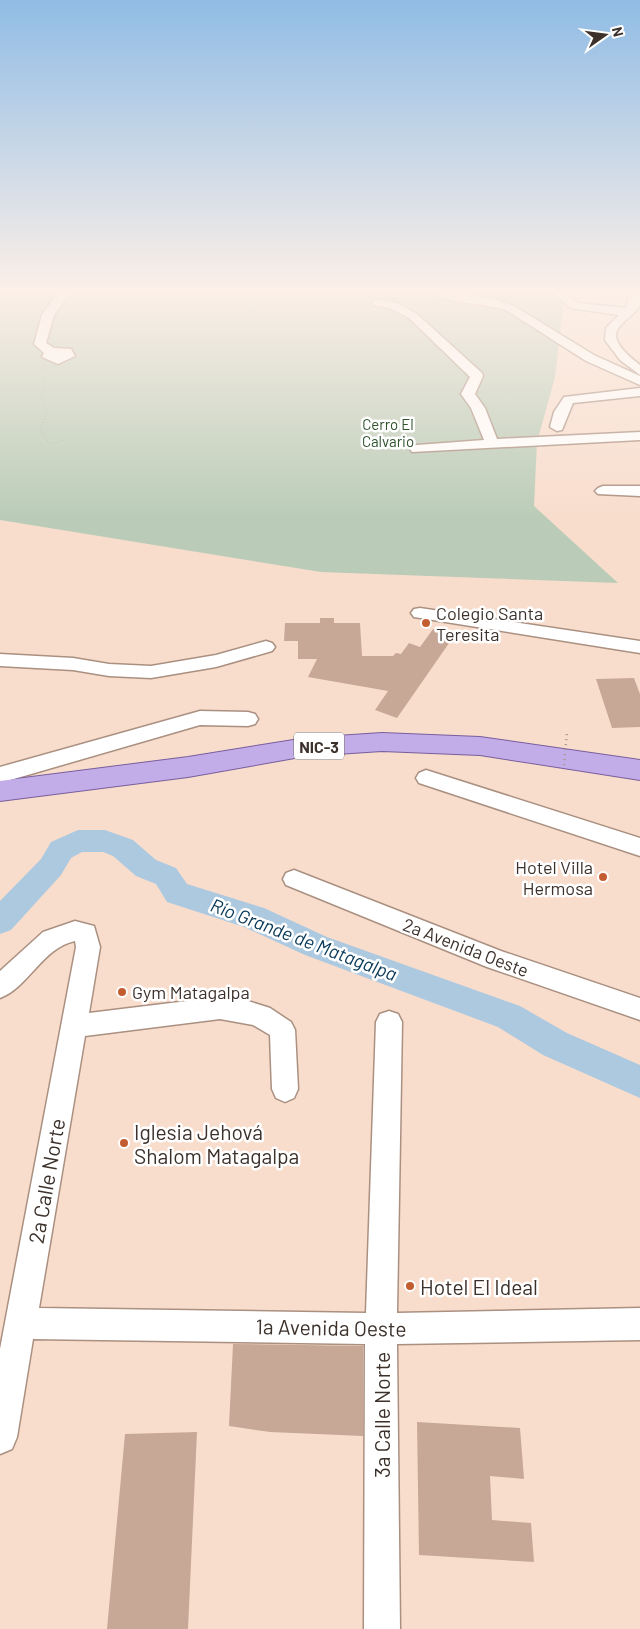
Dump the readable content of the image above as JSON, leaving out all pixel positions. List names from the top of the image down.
{
  "streets": {
    "main road": ["NIC-3"],
    "street": [
      "2a Avenida Oeste",
      "2a Calle Norte",
      "1a Avenida Oeste",
      "3a Calle Norte"
    ]
  },
  "crossings": [
    ["2a Calle Norte", "1a Avenida Oeste"],
    ["1a Avenida Oeste", "3a Calle Norte"]
  ],
  "water": ["Río Grande de Matagalpa"],
  "parks": ["Cerro El Calvario"],
  "places": [
    "Colegio Santa Teresita",
    "Hotel Villa Hermosa",
    "Gym Matagalpa",
    "Iglesia Jehová Shalom Matagalpa",
    "Hotel El Ideal"
  ],
  "north": "right"
}
